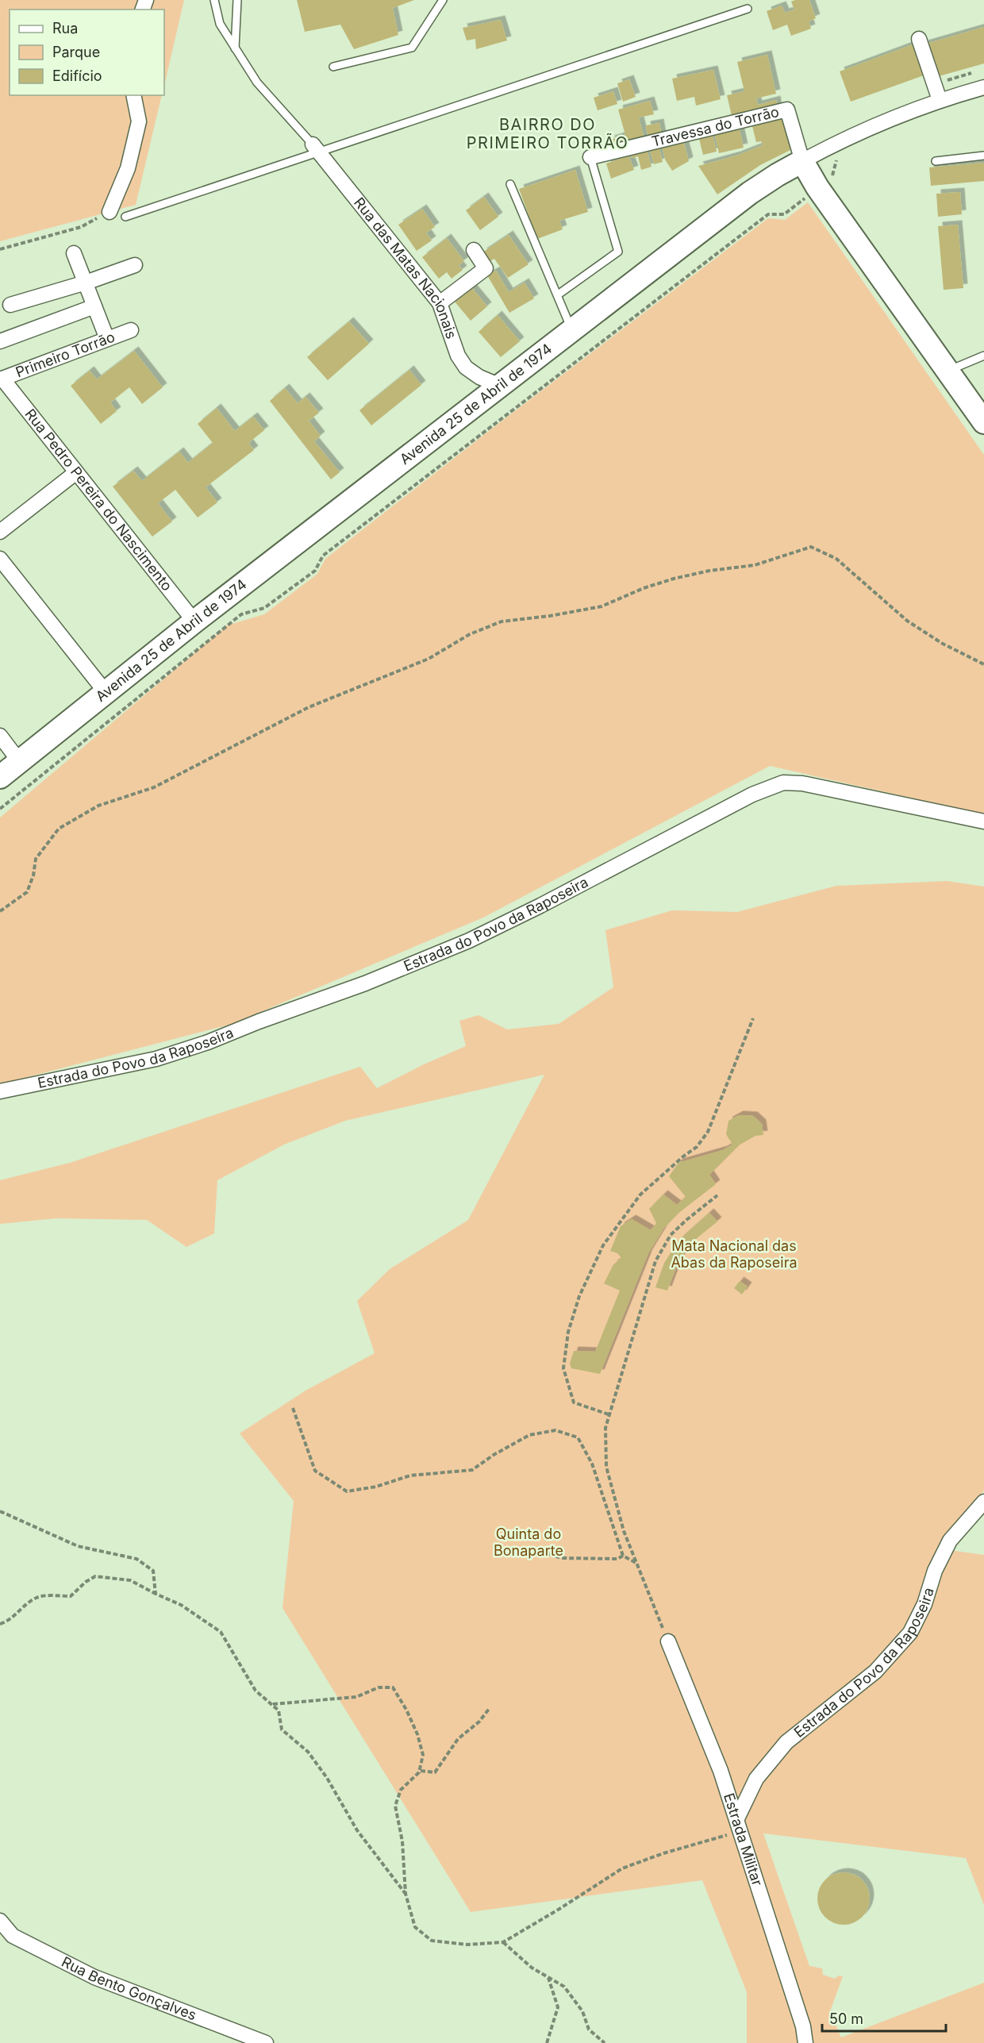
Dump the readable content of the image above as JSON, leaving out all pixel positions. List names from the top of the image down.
{
  "streets": {
    "main road": ["Avenida 25 de Abril de 1974"],
    "street": [
      "Travessa do Torrão",
      "Rua das Matas Nacionais",
      "Primeiro Torrão",
      "Rua Pedro Pereira do Nascimento",
      "Estrada do Povo da Raposeira",
      "Estrada Militar",
      "Rua Bento Gonçalves"
    ]
  },
  "crossings": [
    ["Travessa do Torrão", "Avenida 25 de Abril de 1974"],
    ["Rua das Matas Nacionais", "Avenida 25 de Abril de 1974"],
    ["Primeiro Torrão", "Rua Pedro Pereira do Nascimento"],
    ["Avenida 25 de Abril de 1974", "Rua Pedro Pereira do Nascimento"],
    ["Estrada do Povo da Raposeira", "Estrada Militar"]
  ],
  "districts": ["BAIRRO DO PRIMEIRO TORRÃO"],
  "parks": ["Mata Nacional das Abas da Raposeira", "Quinta do Bonaparte"],
  "legend": ["Rua", "Parque", "Edifício"],
  "scale_bar": "50 m"
}
